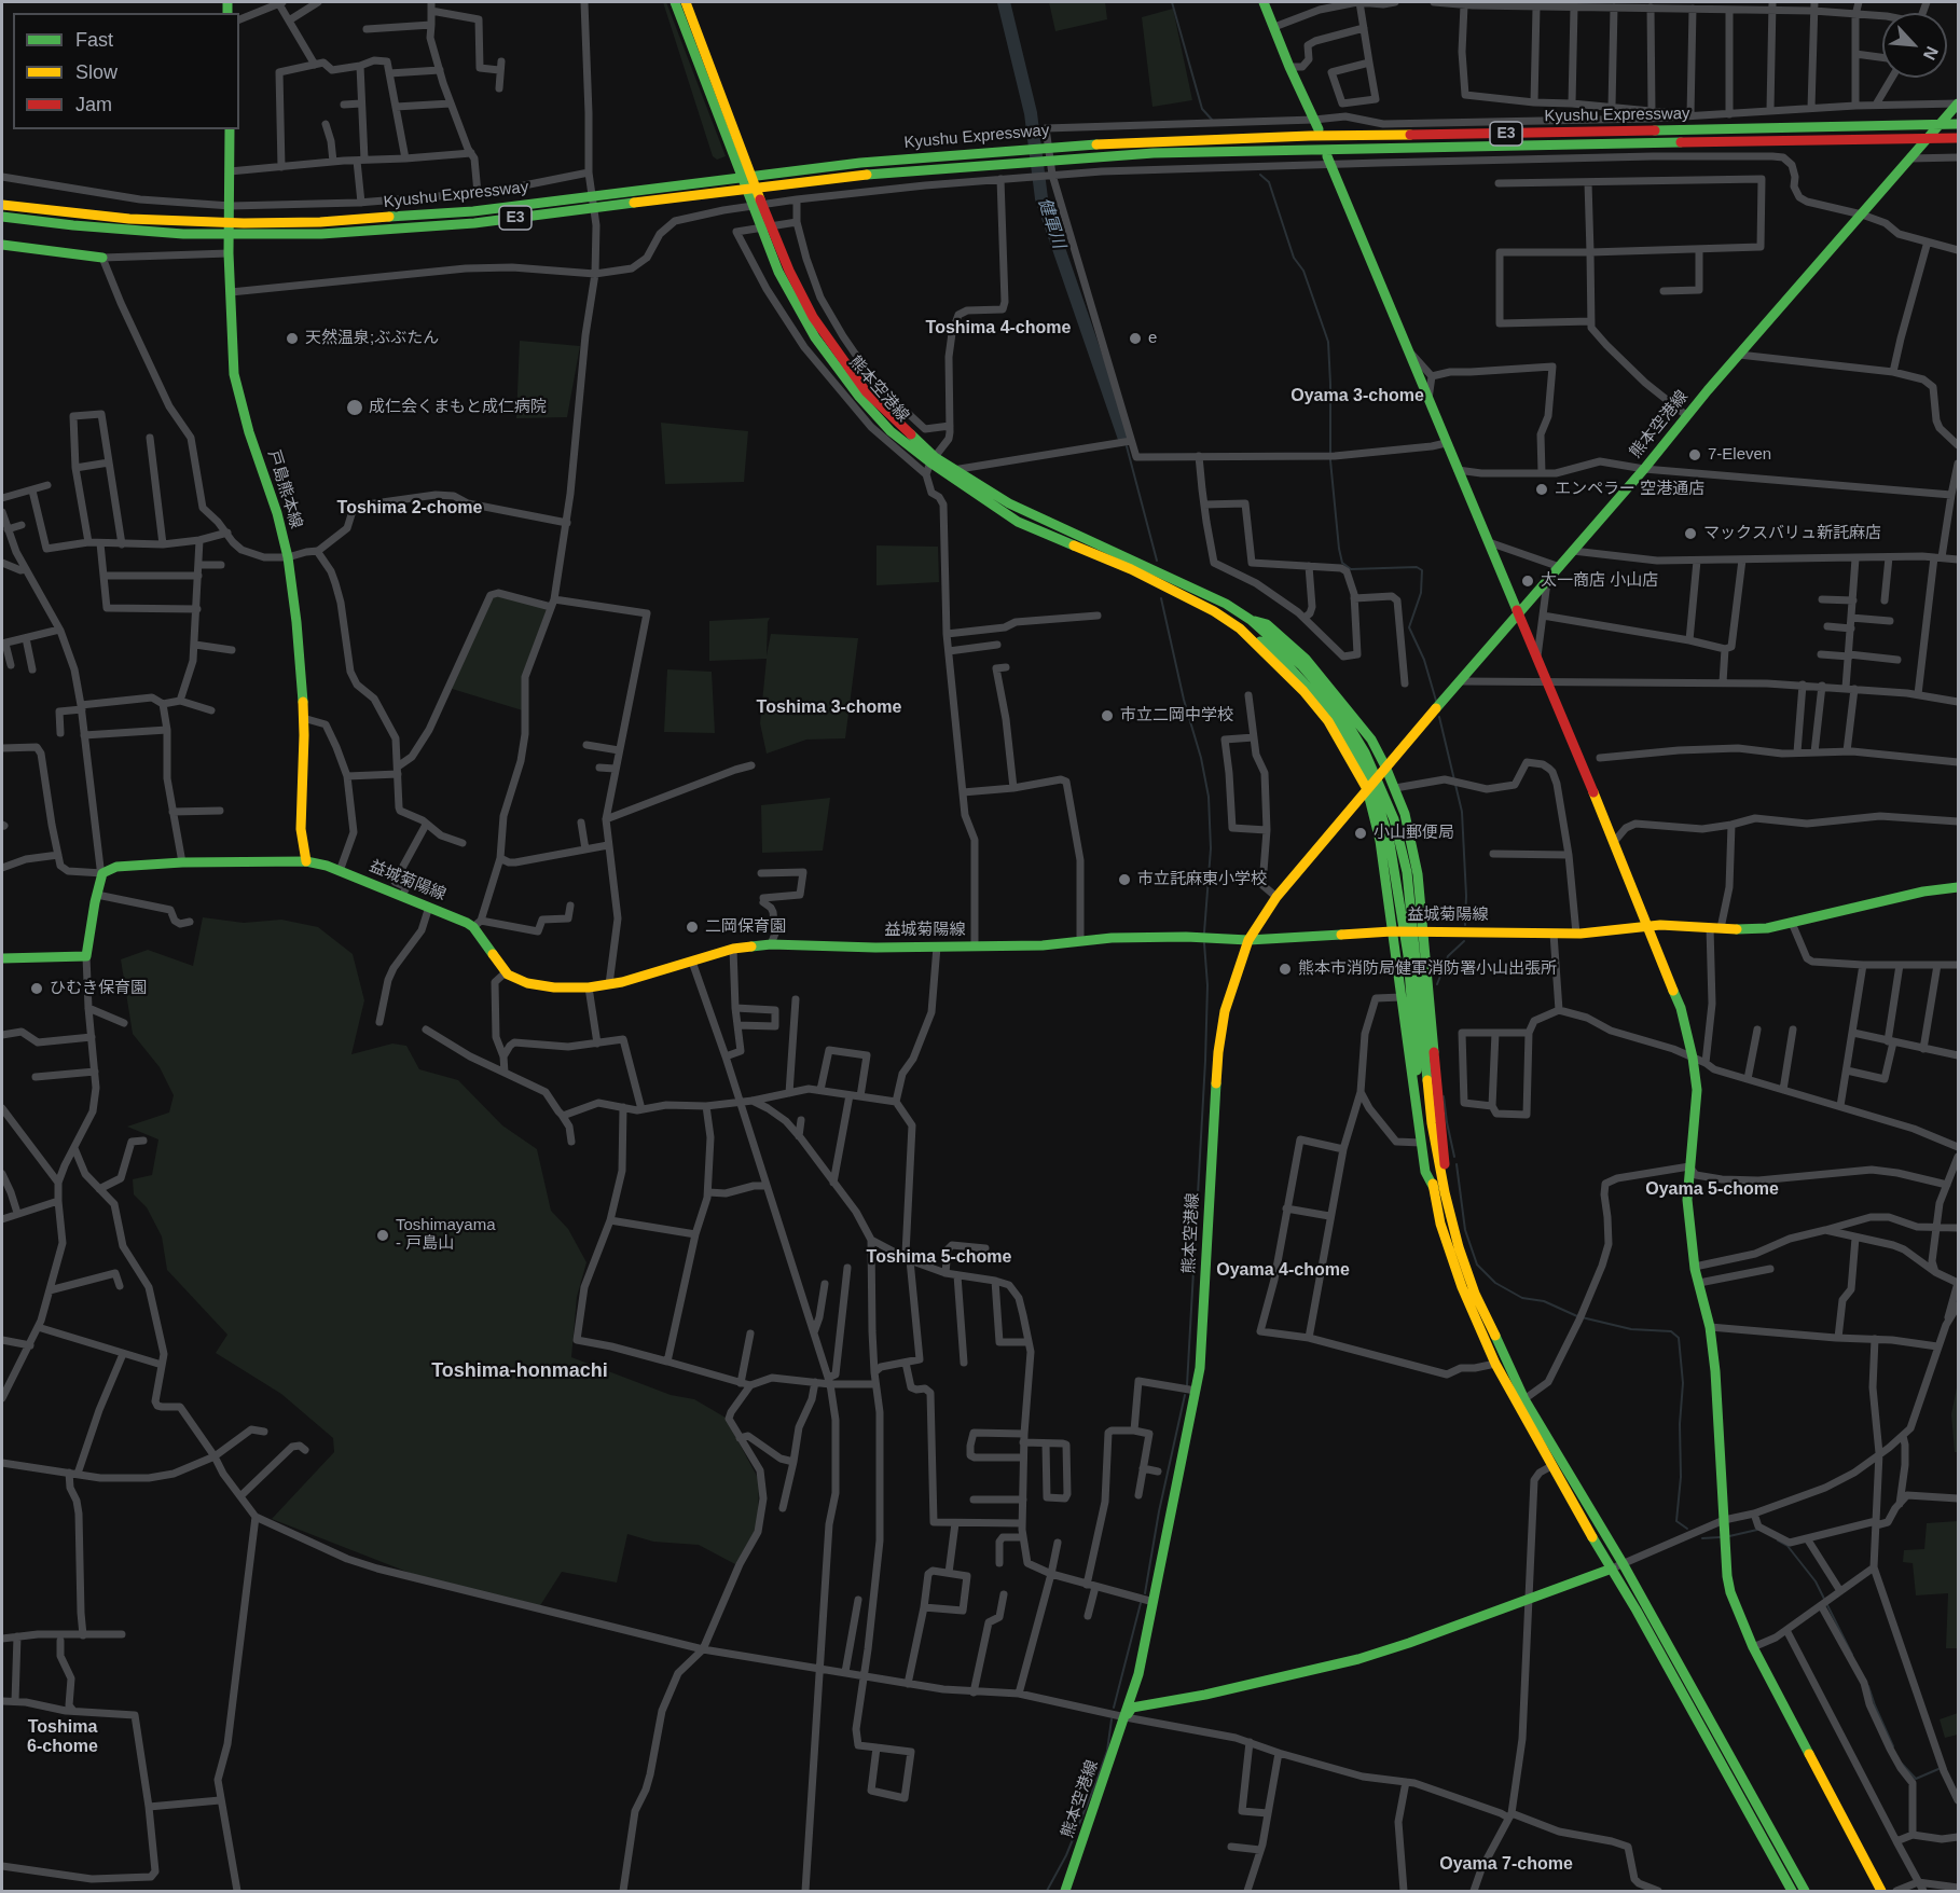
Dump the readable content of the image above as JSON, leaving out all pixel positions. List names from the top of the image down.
{
  "streets": {
    "main road": [
      "Kyushu Expressway",
      "E3",
      "熊本空港線",
      "戸島熊本線",
      "益城菊陽線"
    ]
  },
  "crossings": [
    ["熊本空港線", "益城菊陽線"],
    ["戸島熊本線", "益城菊陽線"]
  ],
  "districts": [
    "Toshima 4-chome",
    "Oyama 3-chome",
    "Toshima 2-chome",
    "Toshima 3-chome",
    "Oyama 5-chome",
    "Toshima 5-chome",
    "Oyama 4-chome",
    "Toshima-honmachi",
    "Toshima 6-chome",
    "Oyama 7-chome"
  ],
  "water": ["健軍川"],
  "places": [
    "天然温泉;ぶぶたん",
    "e",
    "成仁会くまもと成仁病院",
    "7-Eleven",
    "エンペラー 空港通店",
    "マックスバリュ新託麻店",
    "太一商店 小山店",
    "市立二岡中学校",
    "小山郵便局",
    "市立託麻東小学校",
    "二岡保育園",
    "熊本市消防局健軍消防署小山出張所",
    "ひむき保育園",
    "Toshimayama - 戸島山"
  ],
  "legend": ["Fast", "Slow", "Jam"],
  "north": "bottom right"
}
